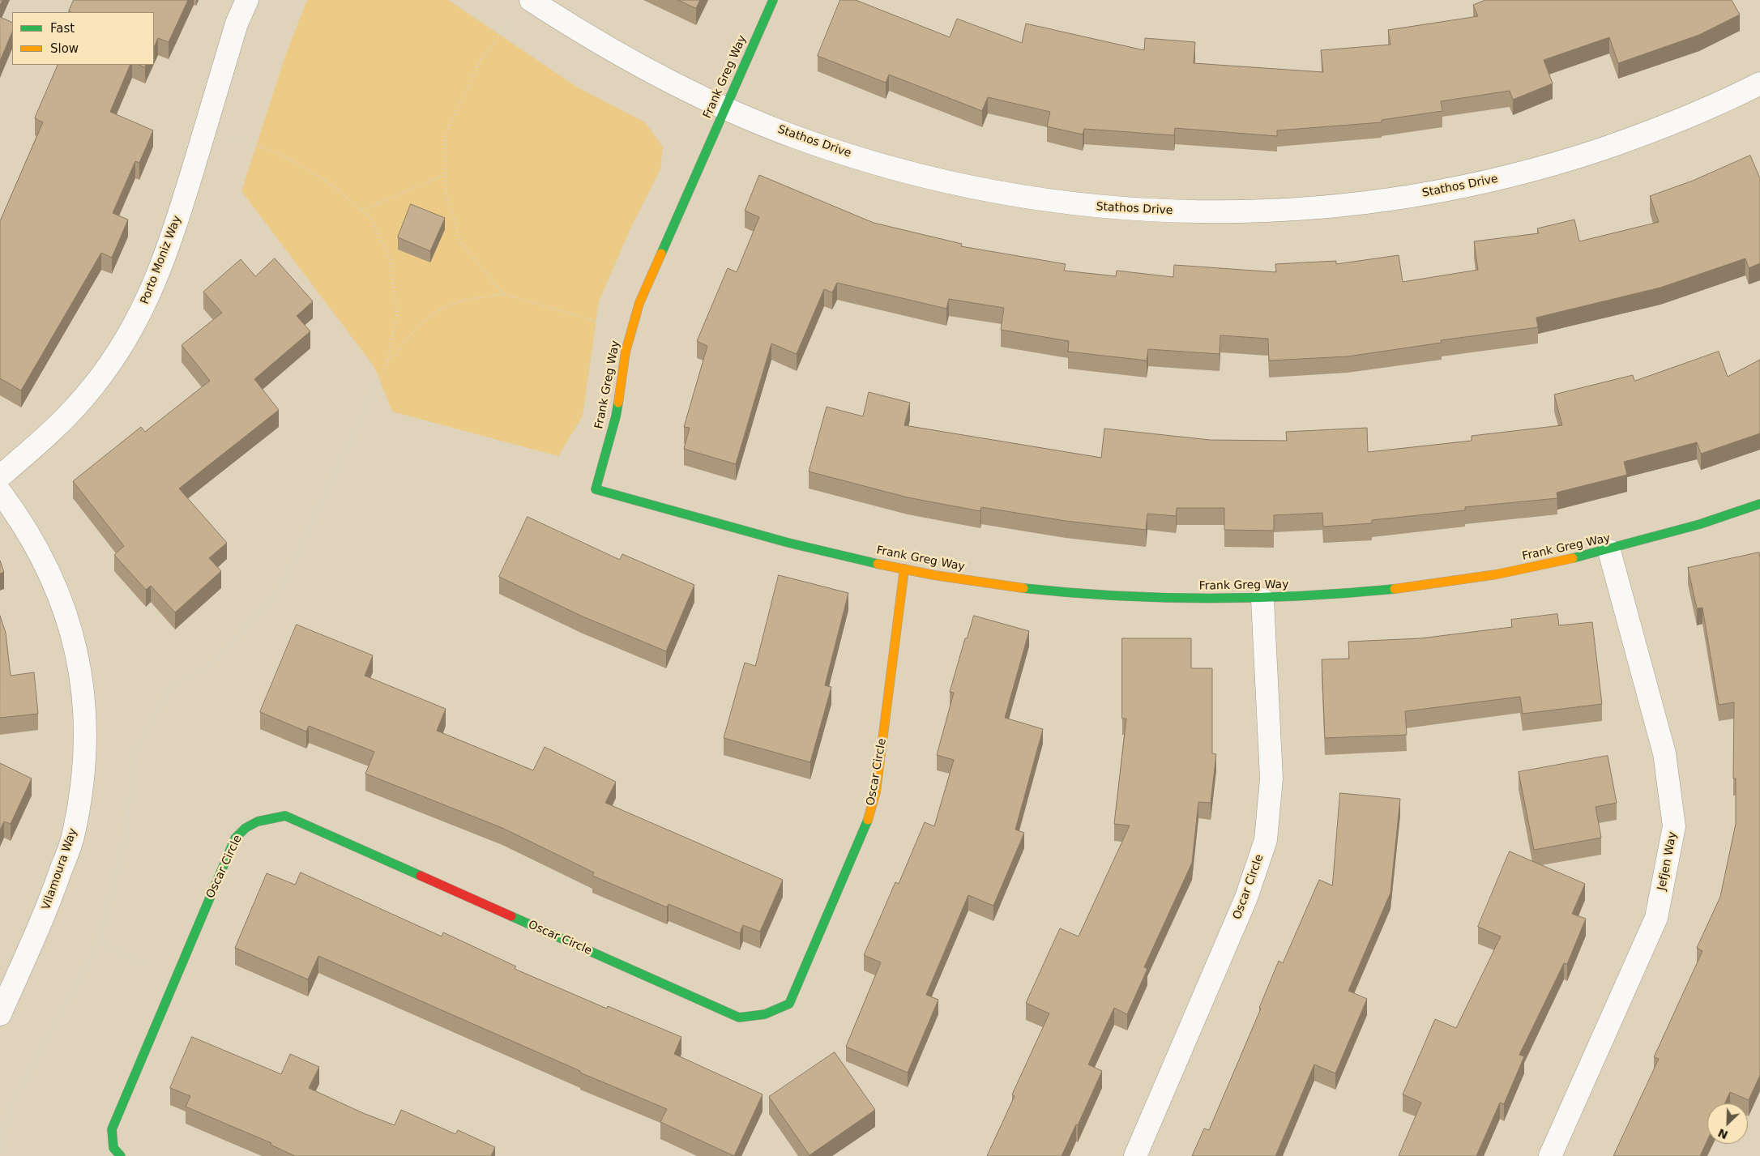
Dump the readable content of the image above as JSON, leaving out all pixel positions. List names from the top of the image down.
{
  "streets": {
    "street": [
      "Frank Greg Way",
      "Stathos Drive",
      "Porto Moniz Way",
      "Oscar Circle",
      "Jefjen Way",
      "Vilamoura Way"
    ]
  },
  "crossings": [
    ["Frank Greg Way", "Stathos Drive"],
    ["Frank Greg Way", "Oscar Circle"],
    ["Frank Greg Way", "Jefjen Way"]
  ],
  "legend": ["Fast", "Slow"],
  "north": "bottom left"
}
